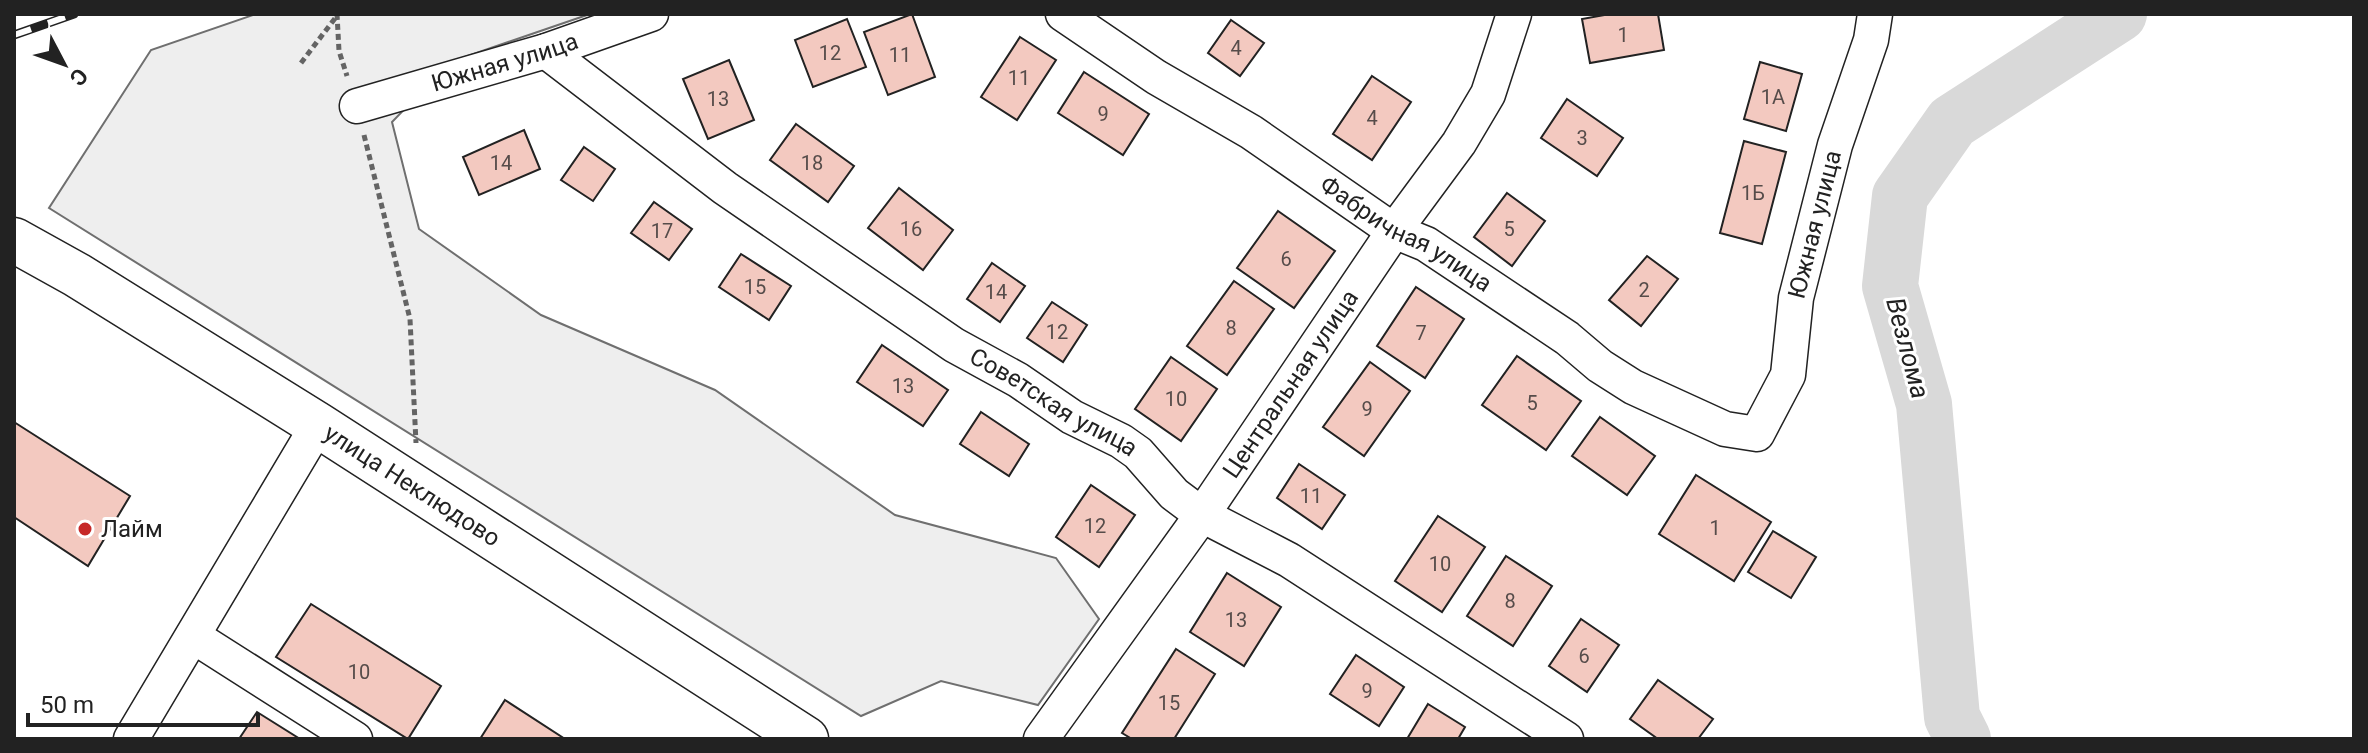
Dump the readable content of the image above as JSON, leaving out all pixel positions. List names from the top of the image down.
{
  "streets": {
    "main road": ["улица Неклюдово"],
    "street": [
      "Южная улица",
      "Фабричная улица",
      "Центральная улица",
      "Советская улица"
    ]
  },
  "crossings": [
    ["Южная улица", "Фабричная улица"],
    ["Южная улица", "Советская улица"],
    ["Фабричная улица", "Центральная улица"],
    ["Центральная улица", "Советская улица"]
  ],
  "water": ["Везлома"],
  "places": ["Лайм"],
  "house_numbers": [
    "1",
    "4",
    "12",
    "11",
    "11",
    "1А",
    "13",
    "9",
    "4",
    "3",
    "14",
    "18",
    "1Б",
    "16",
    "5",
    "17",
    "6",
    "15",
    "2",
    "14",
    "8",
    "12",
    "7",
    "13",
    "10",
    "5",
    "9",
    "11",
    "12",
    "1",
    "10",
    "8",
    "13",
    "6",
    "10",
    "9",
    "15"
  ],
  "scale_bar": "50 m",
  "north": "bottom right"
}
